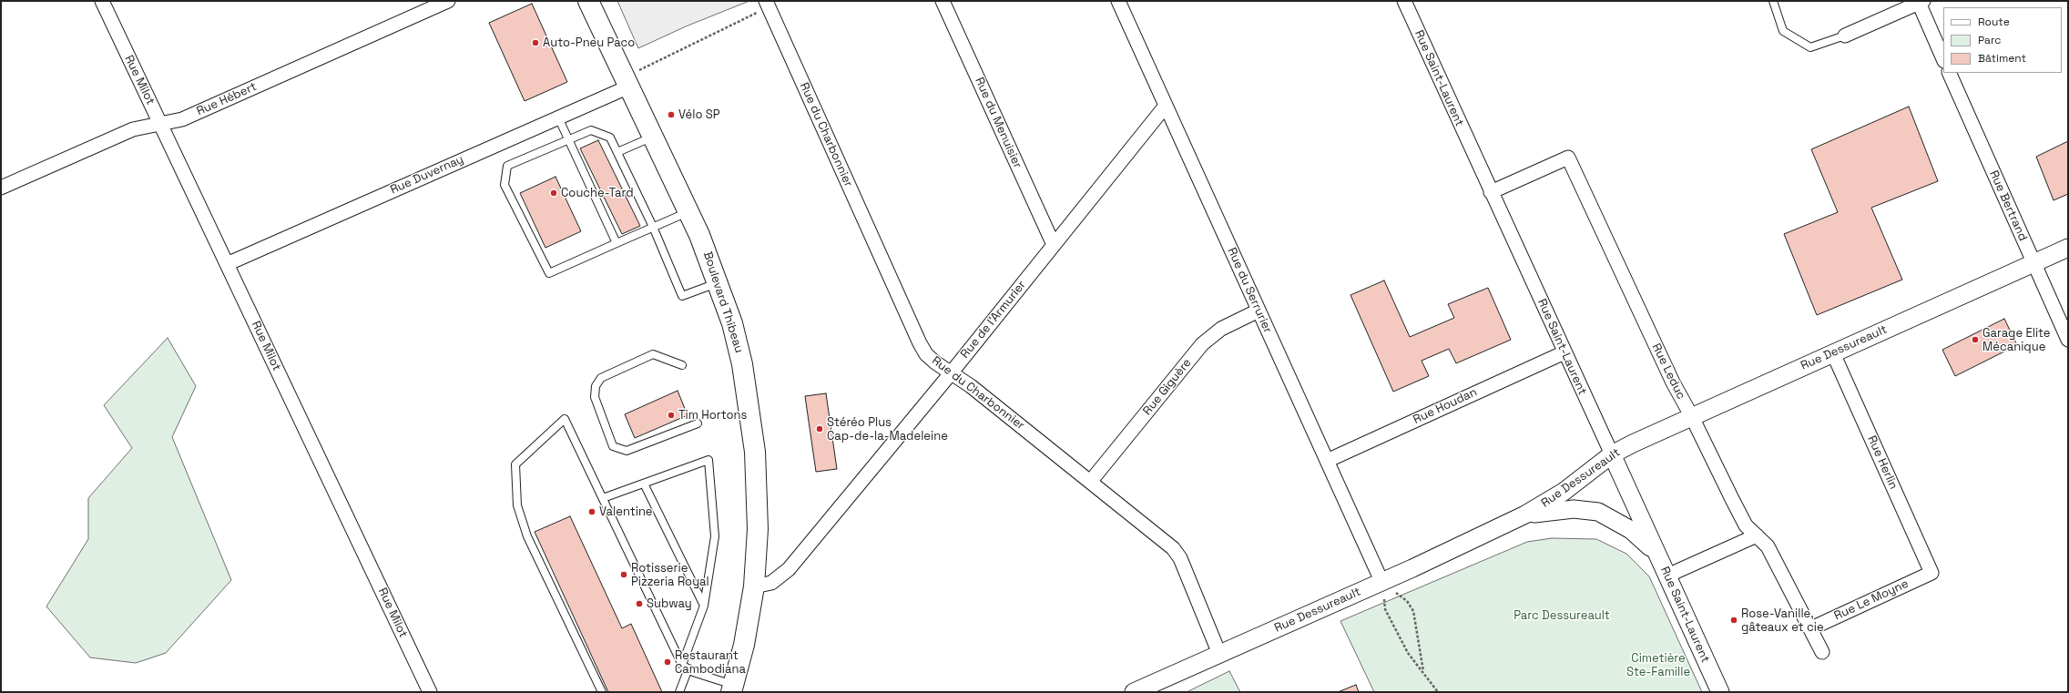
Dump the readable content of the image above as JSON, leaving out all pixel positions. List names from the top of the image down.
{
  "streets": {
    "main road": ["Boulevard Thibeau"],
    "street": [
      "Rue Saint-Laurent",
      "Rue Milot",
      "Rue Hébert",
      "Rue du Menuisier",
      "Rue du Charbonnier",
      "Rue Duvernay",
      "Rue Bertrand",
      "Rue du Serrurier",
      "Rue de l'Armurier",
      "Rue Dessureault",
      "Rue Leduc",
      "Rue Giguère",
      "Rue Houdan",
      "Rue Herlin",
      "Rue Le Moyne"
    ]
  },
  "crossings": [
    ["Rue Saint-Laurent", "Rue Dessureault"],
    ["Rue Saint-Laurent", "Rue Leduc"],
    ["Rue Saint-Laurent", "Rue Houdan"],
    ["Rue Milot", "Rue Hébert"],
    ["Rue Milot", "Rue Duvernay"],
    ["Rue du Menuisier", "Rue de l'Armurier"],
    ["Rue du Charbonnier", "Rue de l'Armurier"],
    ["Rue du Charbonnier", "Rue Dessureault"],
    ["Rue du Charbonnier", "Rue Giguère"],
    ["Rue Duvernay", "Boulevard Thibeau"],
    ["Rue Bertrand", "Rue Dessureault"],
    ["Rue du Serrurier", "Rue de l'Armurier"],
    ["Rue du Serrurier", "Rue Dessureault"],
    ["Rue du Serrurier", "Rue Giguère"],
    ["Rue du Serrurier", "Rue Houdan"],
    ["Boulevard Thibeau", "Rue de l'Armurier"],
    ["Rue Dessureault", "Rue Leduc"],
    ["Rue Dessureault", "Rue Herlin"],
    ["Rue Leduc", "Rue Le Moyne"],
    ["Rue Herlin", "Rue Le Moyne"]
  ],
  "parks": ["Parc Dessureault", "Cimetière Ste-Famille"],
  "places": [
    "Auto-Pneu Paco",
    "Vélo SP",
    "Couche-Tard",
    "Garage Elite Mécanique",
    "Tim Hortons",
    "Stéréo Plus Cap-de-la-Madeleine",
    "Valentine",
    "Rotisserie Pizzeria Royal",
    "Subway",
    "Rose-Vanille, gâteaux et cie",
    "Restaurant Cambodiana"
  ],
  "legend": ["Route", "Parc", "Bâtiment"]
}
